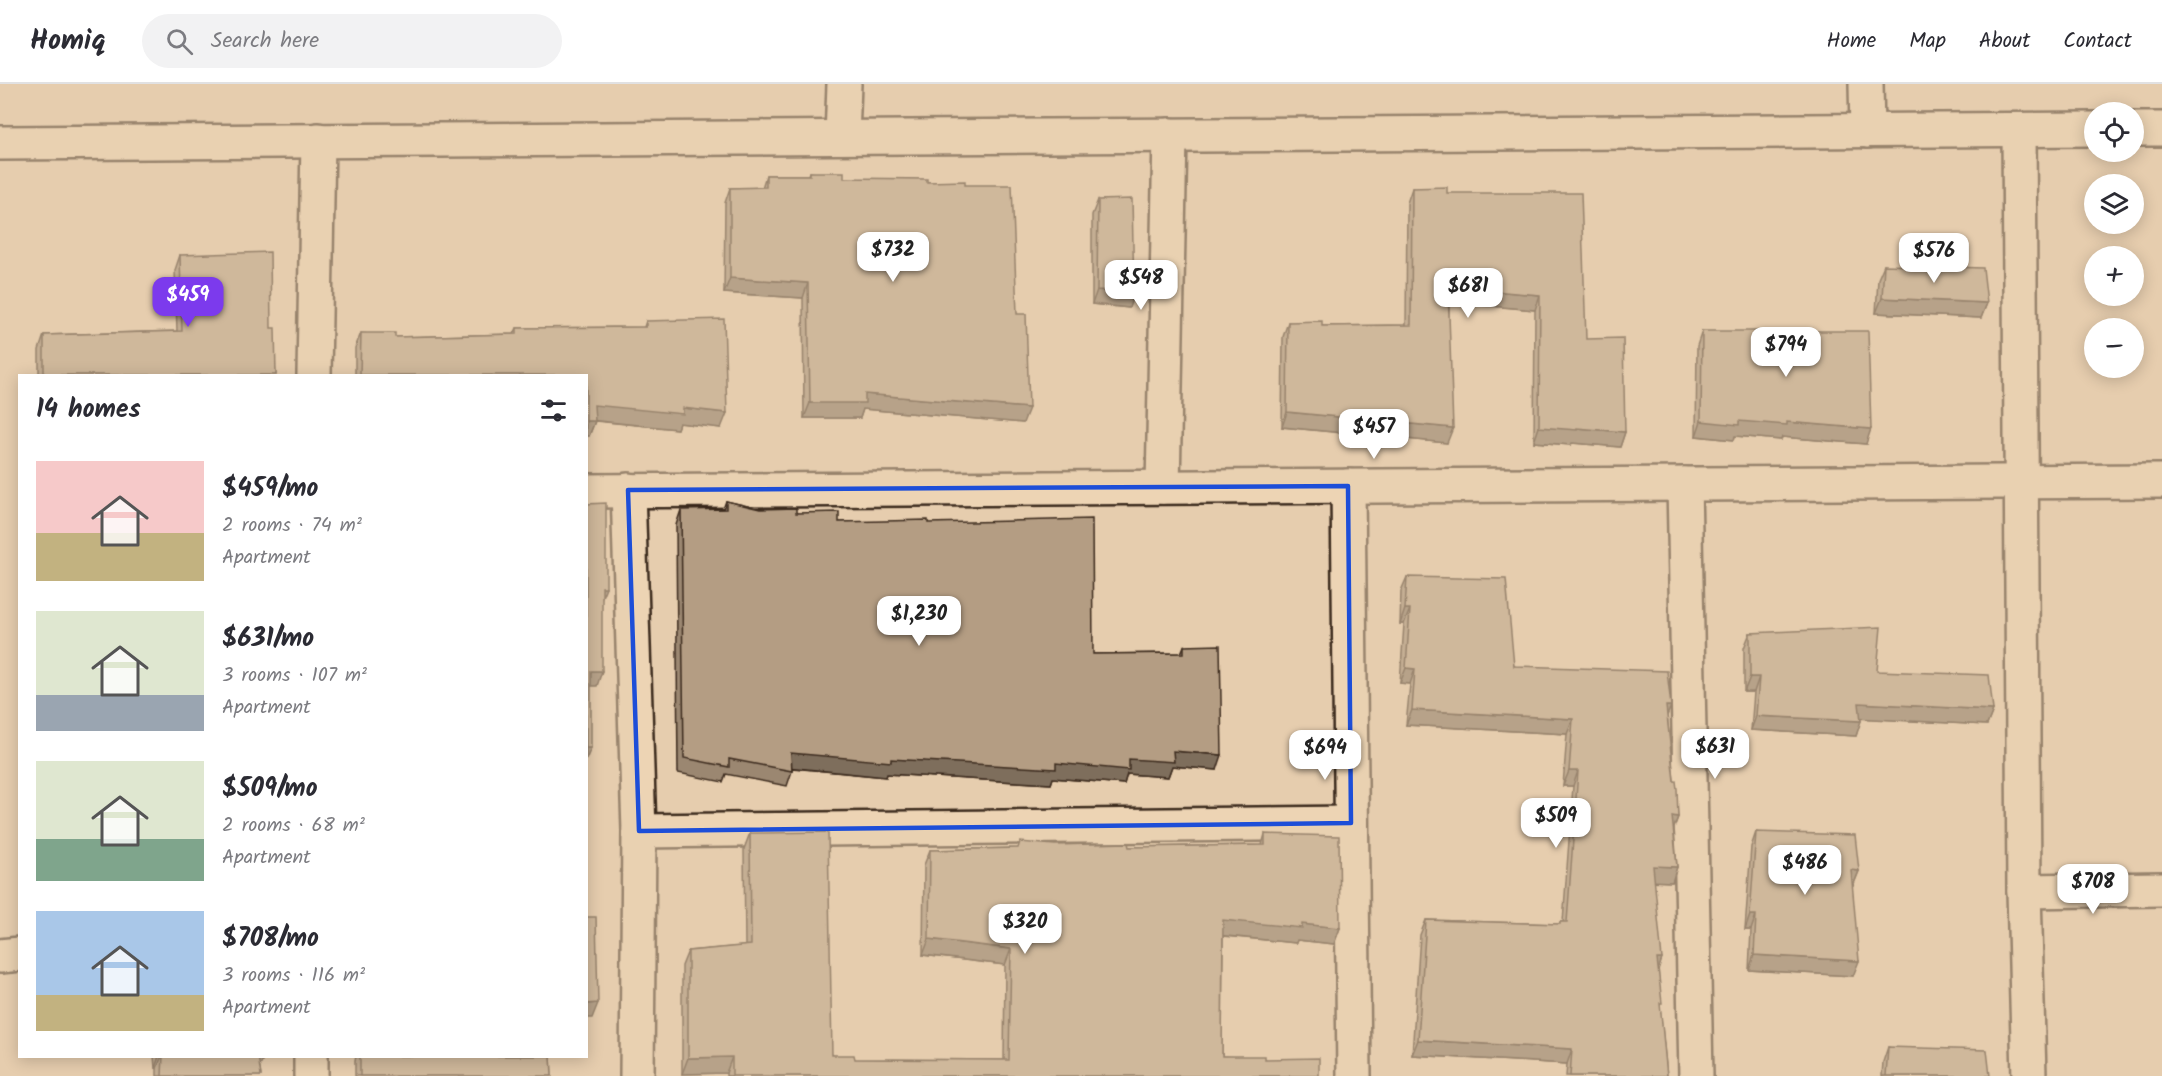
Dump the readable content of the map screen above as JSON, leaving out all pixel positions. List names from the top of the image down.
{
  "page": {
    "header": "Homiq",
    "search": "Search here",
    "nav": [
      "Home",
      "Map",
      "About",
      "Contact"
    ],
    "map_buttons": ["+", "−"],
    "price": [
      "$732",
      "$576",
      "$548",
      "$681",
      "$459",
      "$794",
      "$457",
      "$1,230",
      "$631",
      "$694",
      "$509",
      "$486",
      "$708",
      "$320"
    ],
    "heading": "14 homes",
    "list": [
      {
        "name": "$459/mo",
        "note": "2 rooms · 74 m² · Apartment"
      },
      {
        "name": "$631/mo",
        "note": "3 rooms · 107 m² · Apartment"
      },
      {
        "name": "$509/mo",
        "note": "2 rooms · 68 m² · Apartment"
      },
      {
        "name": "$708/mo",
        "note": "3 rooms · 116 m² · Apartment"
      }
    ]
  }
}
